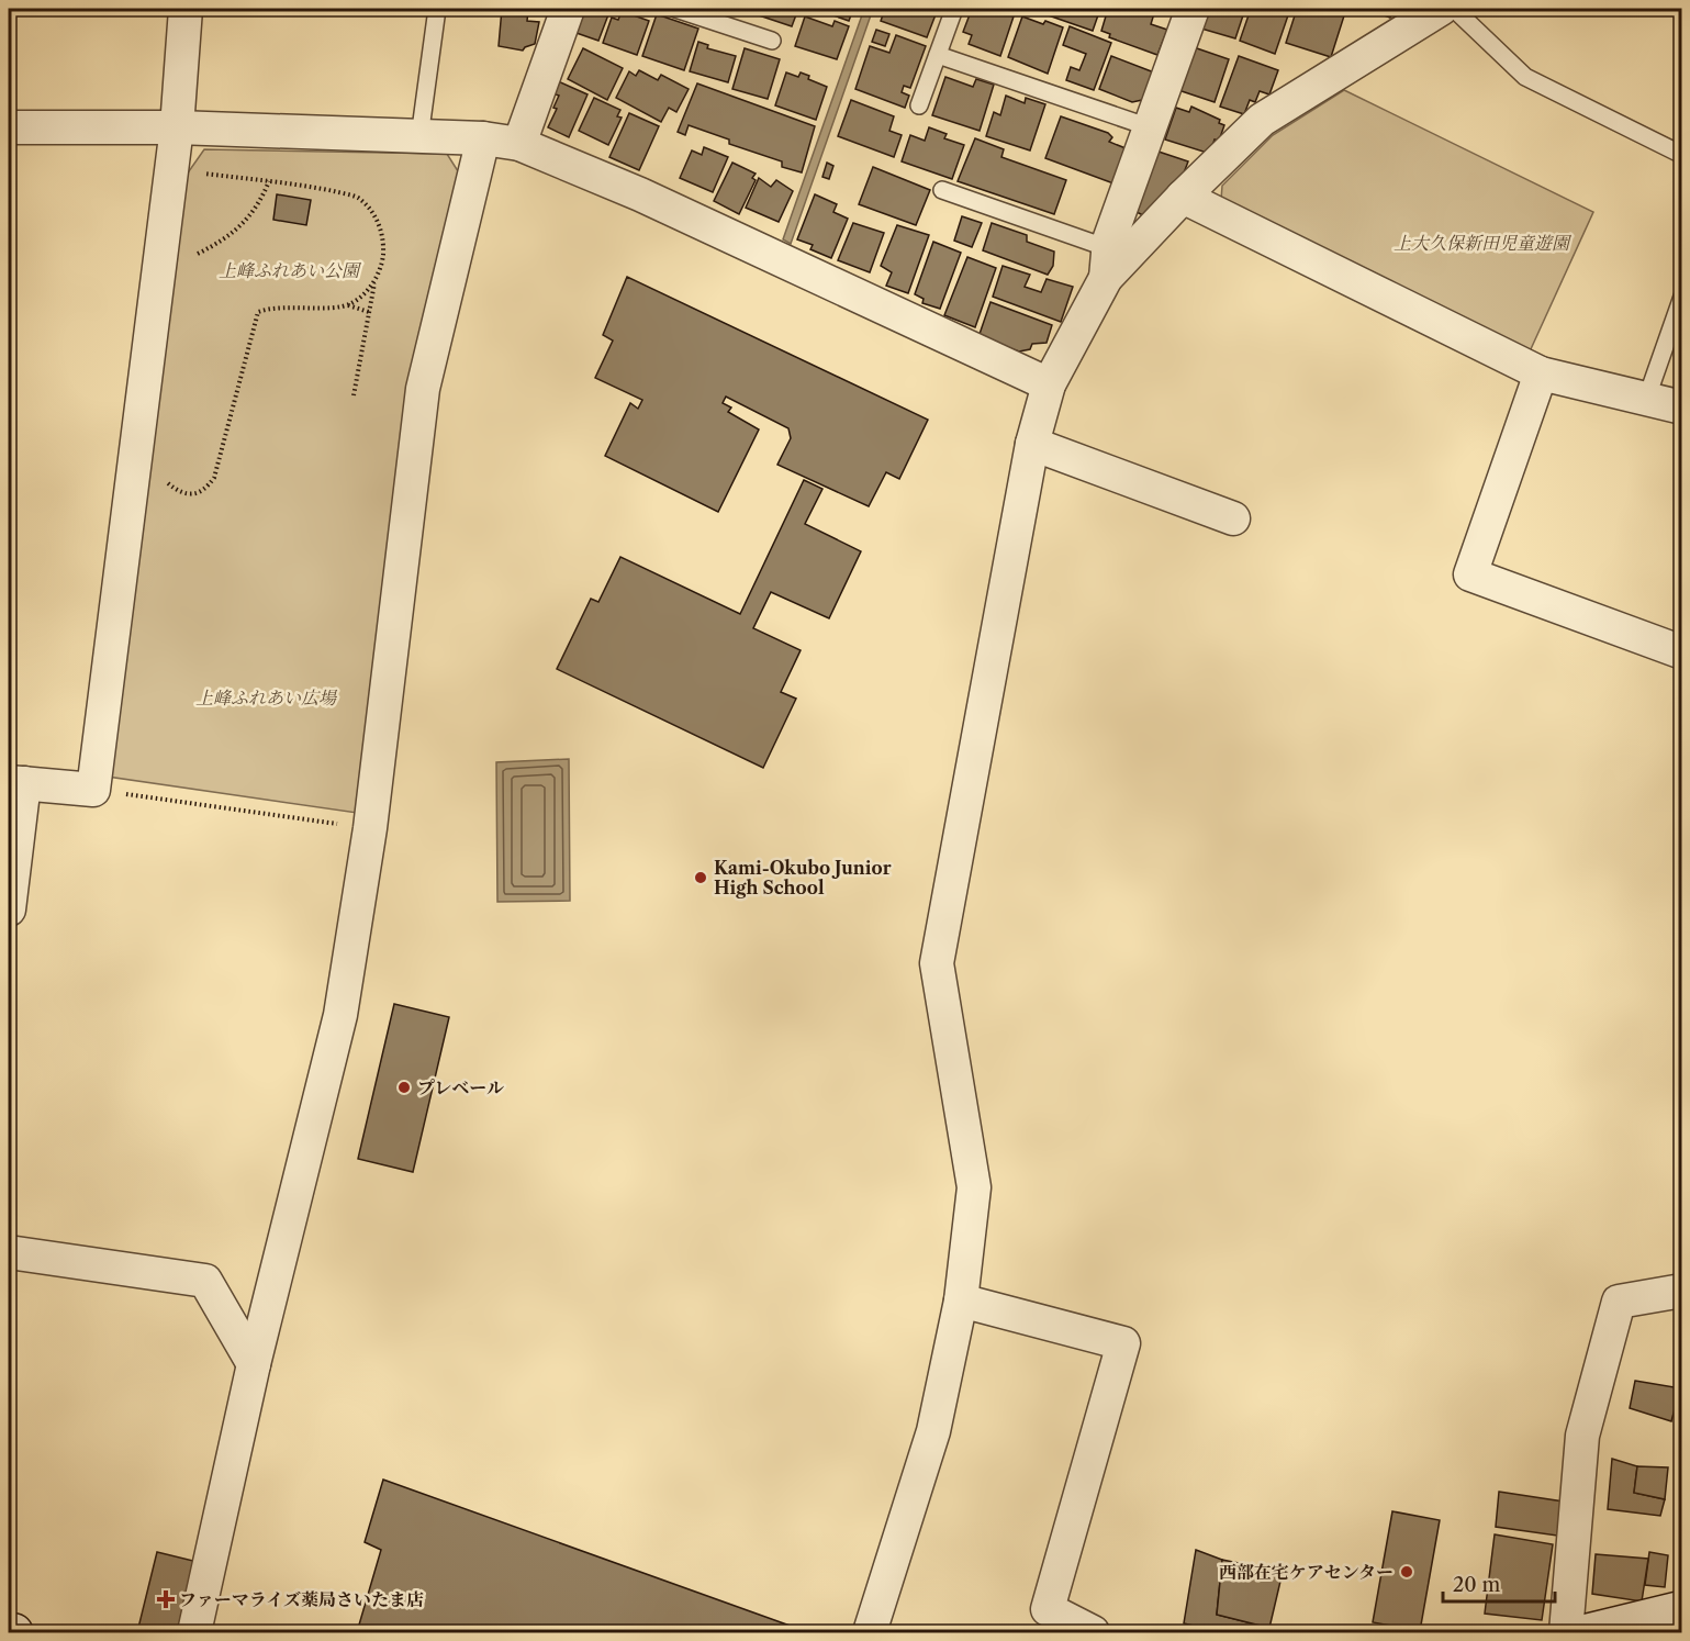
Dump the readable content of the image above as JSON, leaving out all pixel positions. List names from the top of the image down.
{
  "parks": ["上大久保新田児童遊園", "上峰ふれあい公園", "上峰ふれあい広場"],
  "places": {
    "other": ["Kami-Okubo Junior High School", "プレベール", "西部在宅ケアセンター"],
    "health": ["ファーマライズ薬局さいたま店"]
  },
  "scale_bar": "20 m"
}
